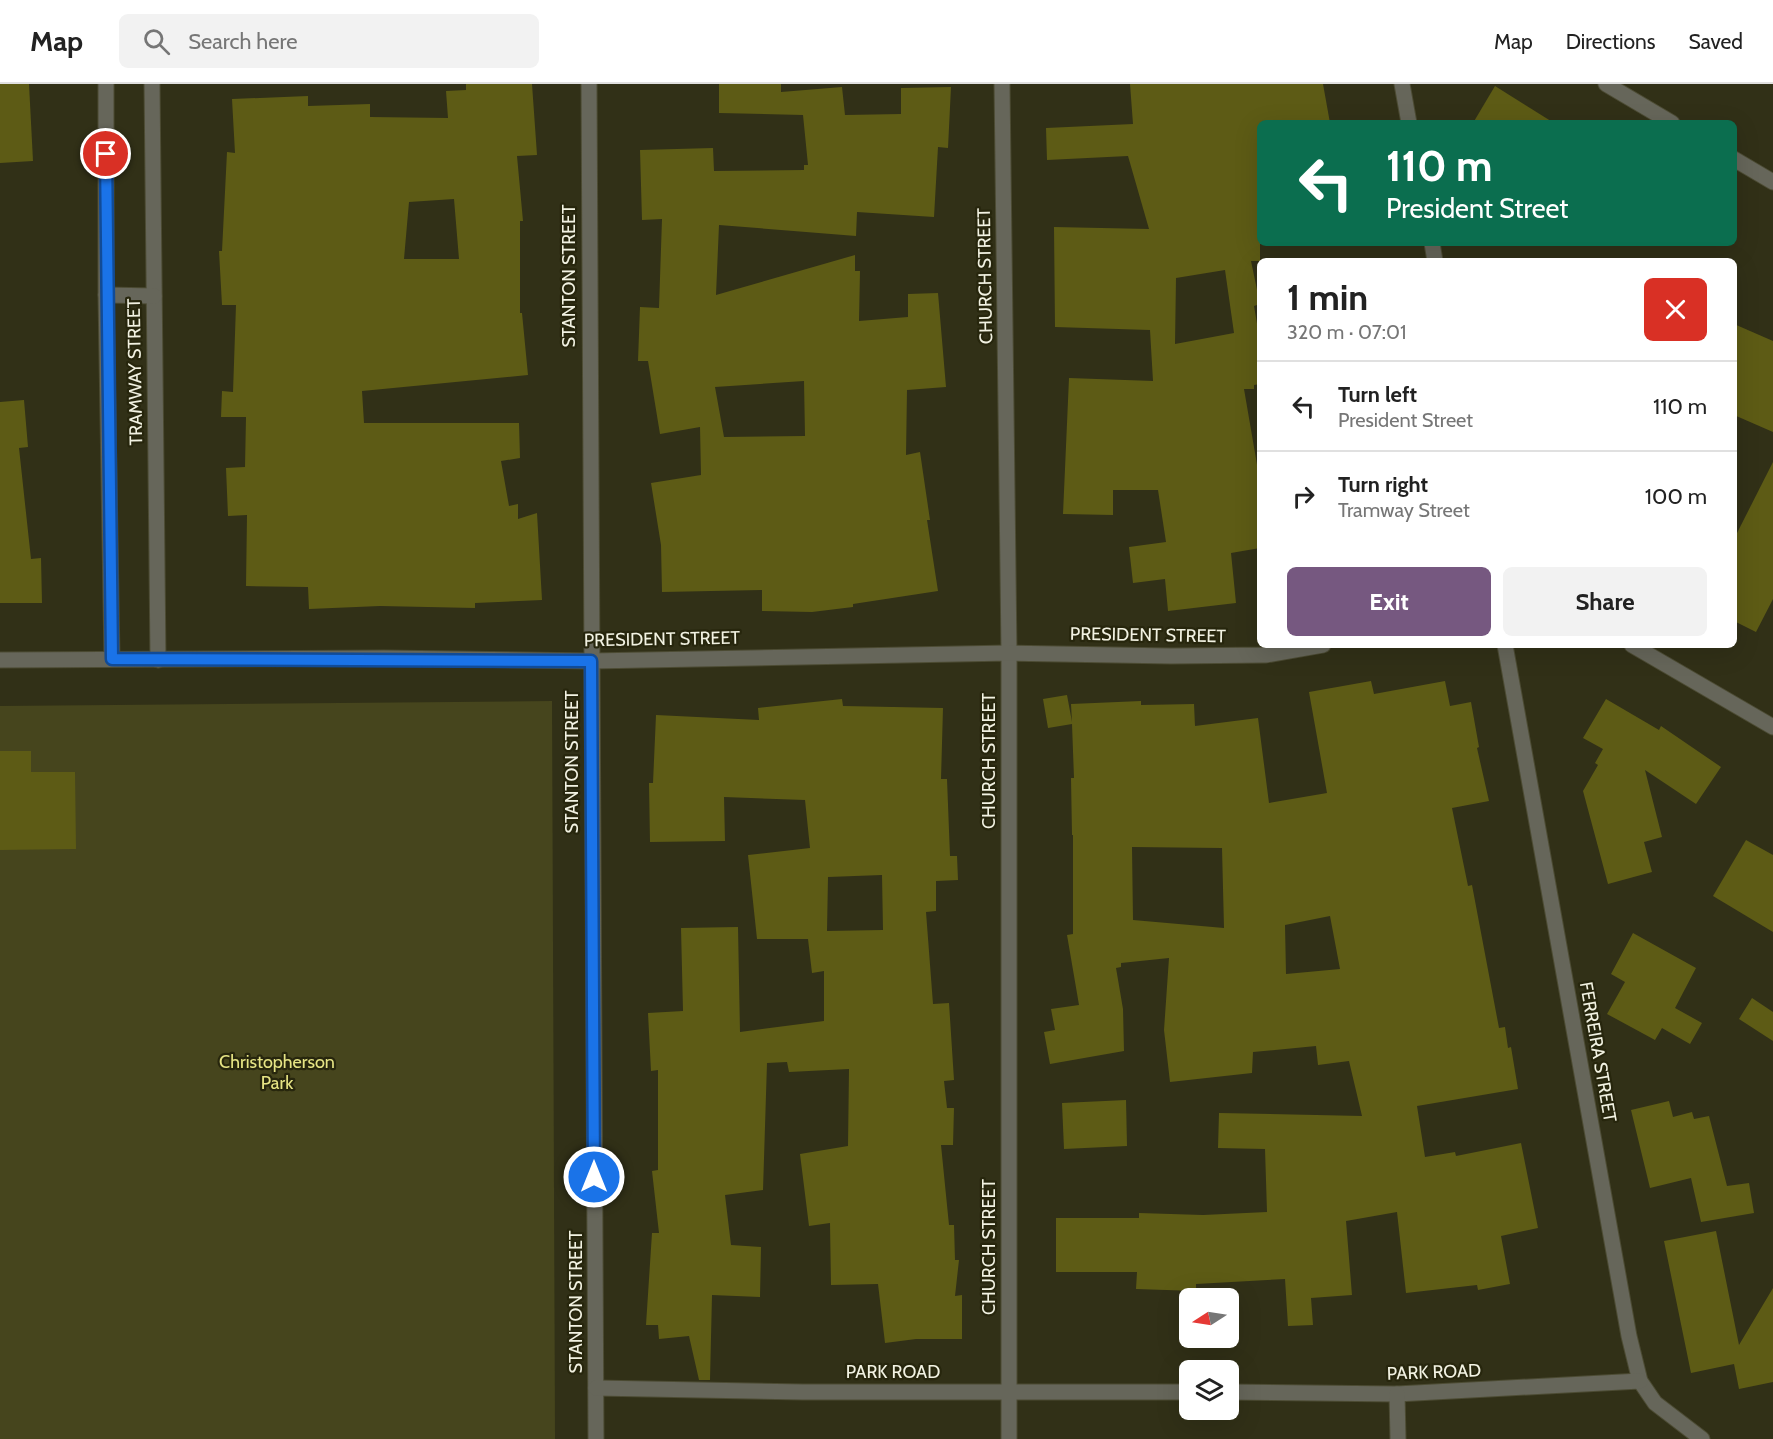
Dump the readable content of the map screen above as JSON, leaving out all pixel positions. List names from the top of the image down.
{
  "streets": {
    "street": [
      "STANTON STREET",
      "CHURCH STREET",
      "TRAMWAY STREET",
      "PRESIDENT STREET",
      "FERREIRA STREET",
      "PARK ROAD"
    ]
  },
  "crossings": [
    ["STANTON STREET", "PRESIDENT STREET"],
    ["STANTON STREET", "PARK ROAD"],
    ["CHURCH STREET", "PRESIDENT STREET"],
    ["CHURCH STREET", "PARK ROAD"],
    ["TRAMWAY STREET", "PRESIDENT STREET"],
    ["FERREIRA STREET", "PARK ROAD"]
  ],
  "parks": ["Christopherson Park"],
  "north": "left",
  "page": {
    "header": "Map",
    "search": "Search here",
    "nav": ["Map", "Directions", "Saved"],
    "turn": ["110 m", "President Street"],
    "heading": ["1 min", "320 m · 07:01"],
    "list": [
      {
        "name": "Turn left",
        "note": "President Street",
        "value": "110 m"
      },
      {
        "name": "Turn right",
        "note": "Tramway Street",
        "value": "100 m"
      }
    ],
    "buttons": ["Exit", "Share"]
  }
}
